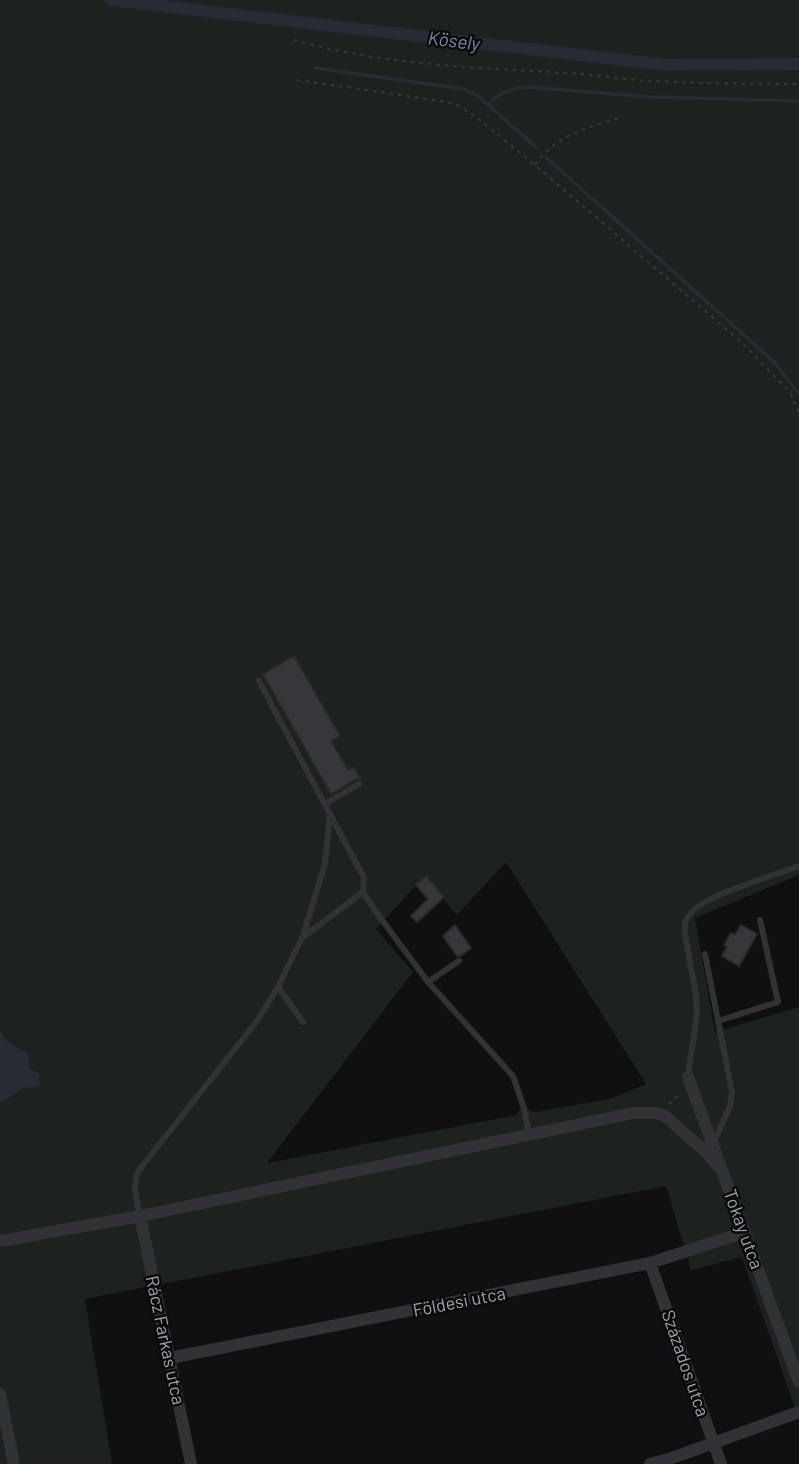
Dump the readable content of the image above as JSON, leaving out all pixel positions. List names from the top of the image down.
{
  "streets": {
    "street": [
      "Tokay utca",
      "Földesi utca",
      "Rácz Farkas utca",
      "Százados utca"
    ]
  },
  "crossings": [
    ["Tokay utca", "Földesi utca"],
    ["Földesi utca", "Rácz Farkas utca"],
    ["Földesi utca", "Százados utca"]
  ],
  "water": ["Kösely"]
}
